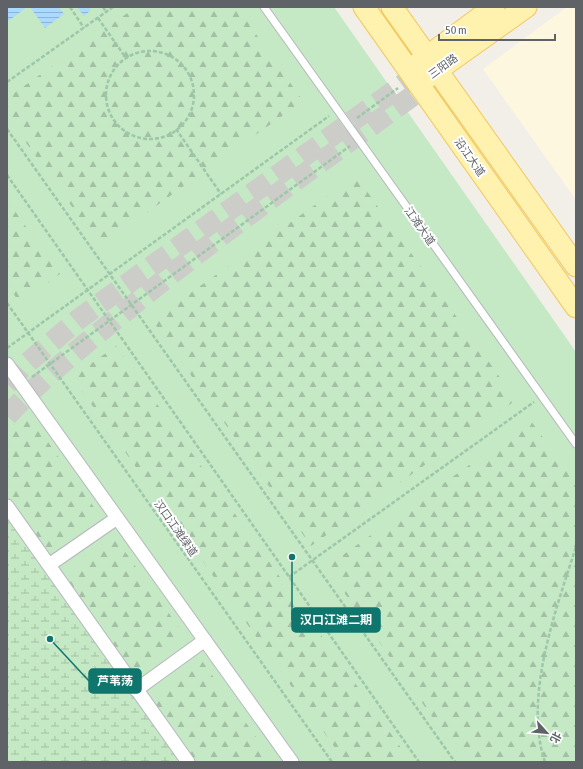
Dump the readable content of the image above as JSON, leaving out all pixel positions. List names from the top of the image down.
{
  "streets": {
    "main road": ["三阳路", "沿江大道"],
    "lane": ["江滩大道"],
    "path": ["汉口江滩绿道"]
  },
  "crossings": [
    ["三阳路", "沿江大道"]
  ],
  "places": ["汉口江滩二期", "芦苇荡"],
  "scale_bar": "50 m",
  "north": "bottom right"
}
